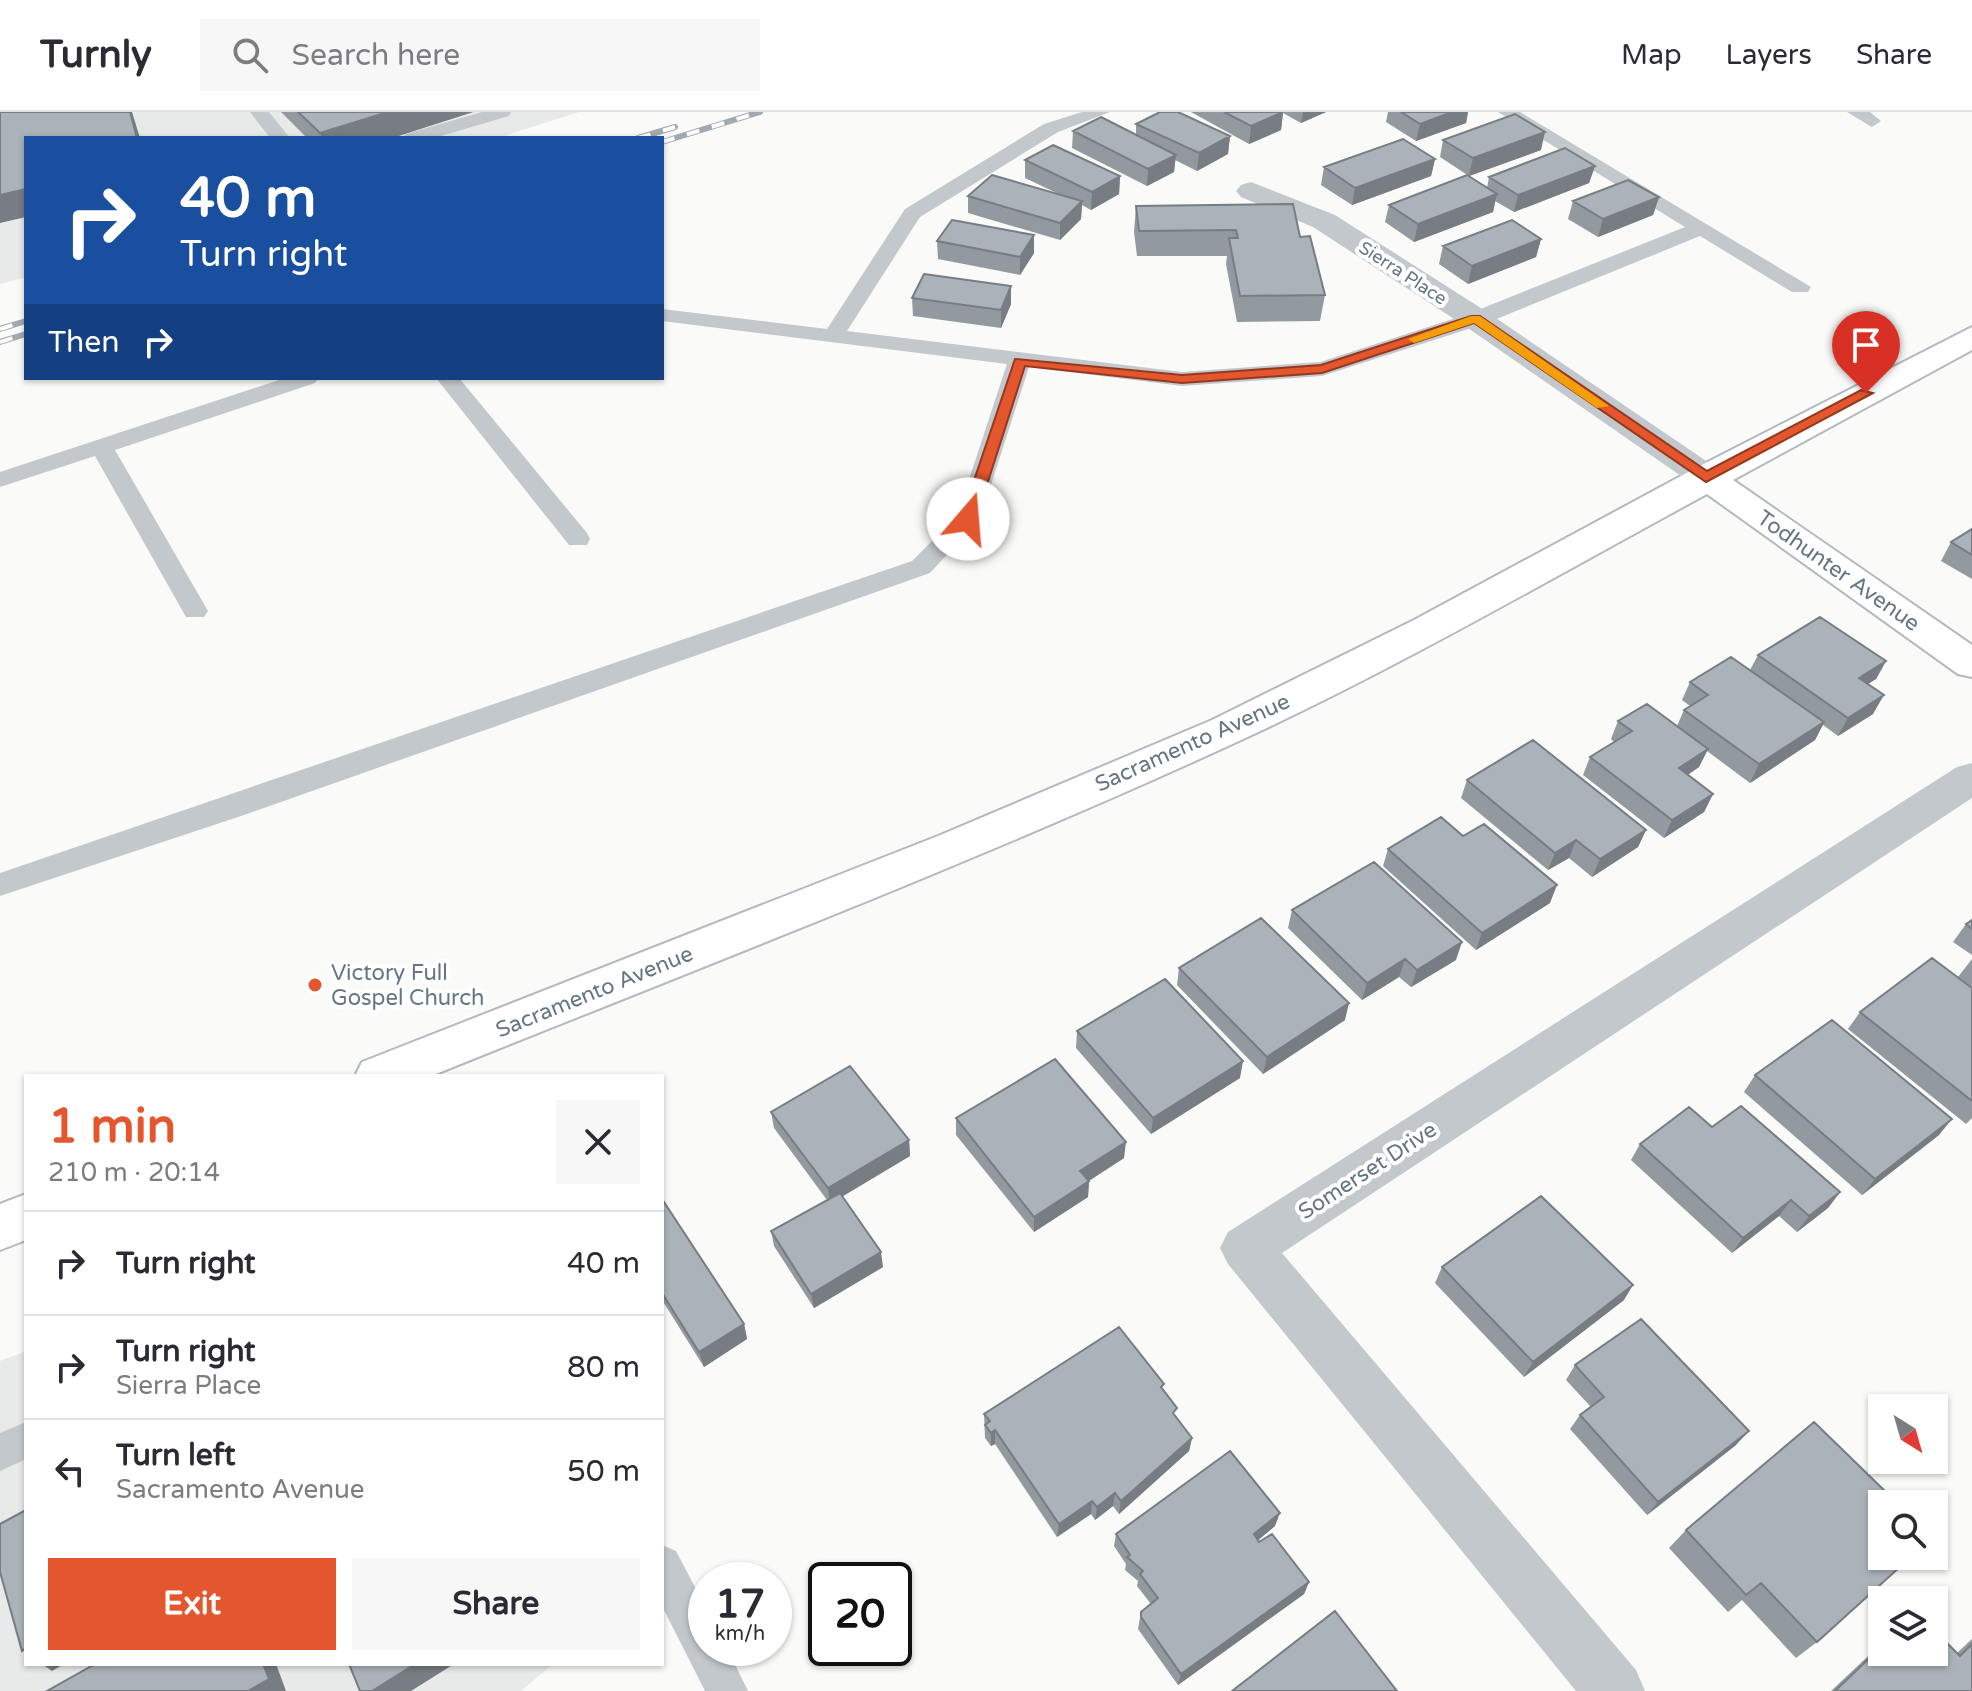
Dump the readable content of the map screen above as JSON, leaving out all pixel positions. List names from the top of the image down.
{
  "streets": {
    "main road": ["Todhunter Avenue", "Sacramento Avenue"],
    "street": ["Sierra Place", "Somerset Drive"]
  },
  "crossings": [
    ["Sierra Place", "Todhunter Avenue"],
    ["Sierra Place", "Sacramento Avenue"],
    ["Todhunter Avenue", "Sacramento Avenue"]
  ],
  "places": ["Victory Full Gospel Church"],
  "north": "bottom right",
  "page": {
    "header": "Turnly",
    "search": "Search here",
    "nav": ["Map", "Layers", "Share"],
    "turn": ["40 m", "Turn right"],
    "then": "Then",
    "heading": ["1 min", "210 m · 20:14"],
    "list": [
      {
        "name": "Turn right",
        "value": "40 m"
      },
      {
        "name": "Turn right",
        "note": "Sierra Place",
        "value": "80 m"
      },
      {
        "name": "Turn left",
        "note": "Sacramento Avenue",
        "value": "50 m"
      }
    ],
    "buttons": ["Exit", "Share"],
    "speed": "17 km/h",
    "limit": "20"
  }
}
